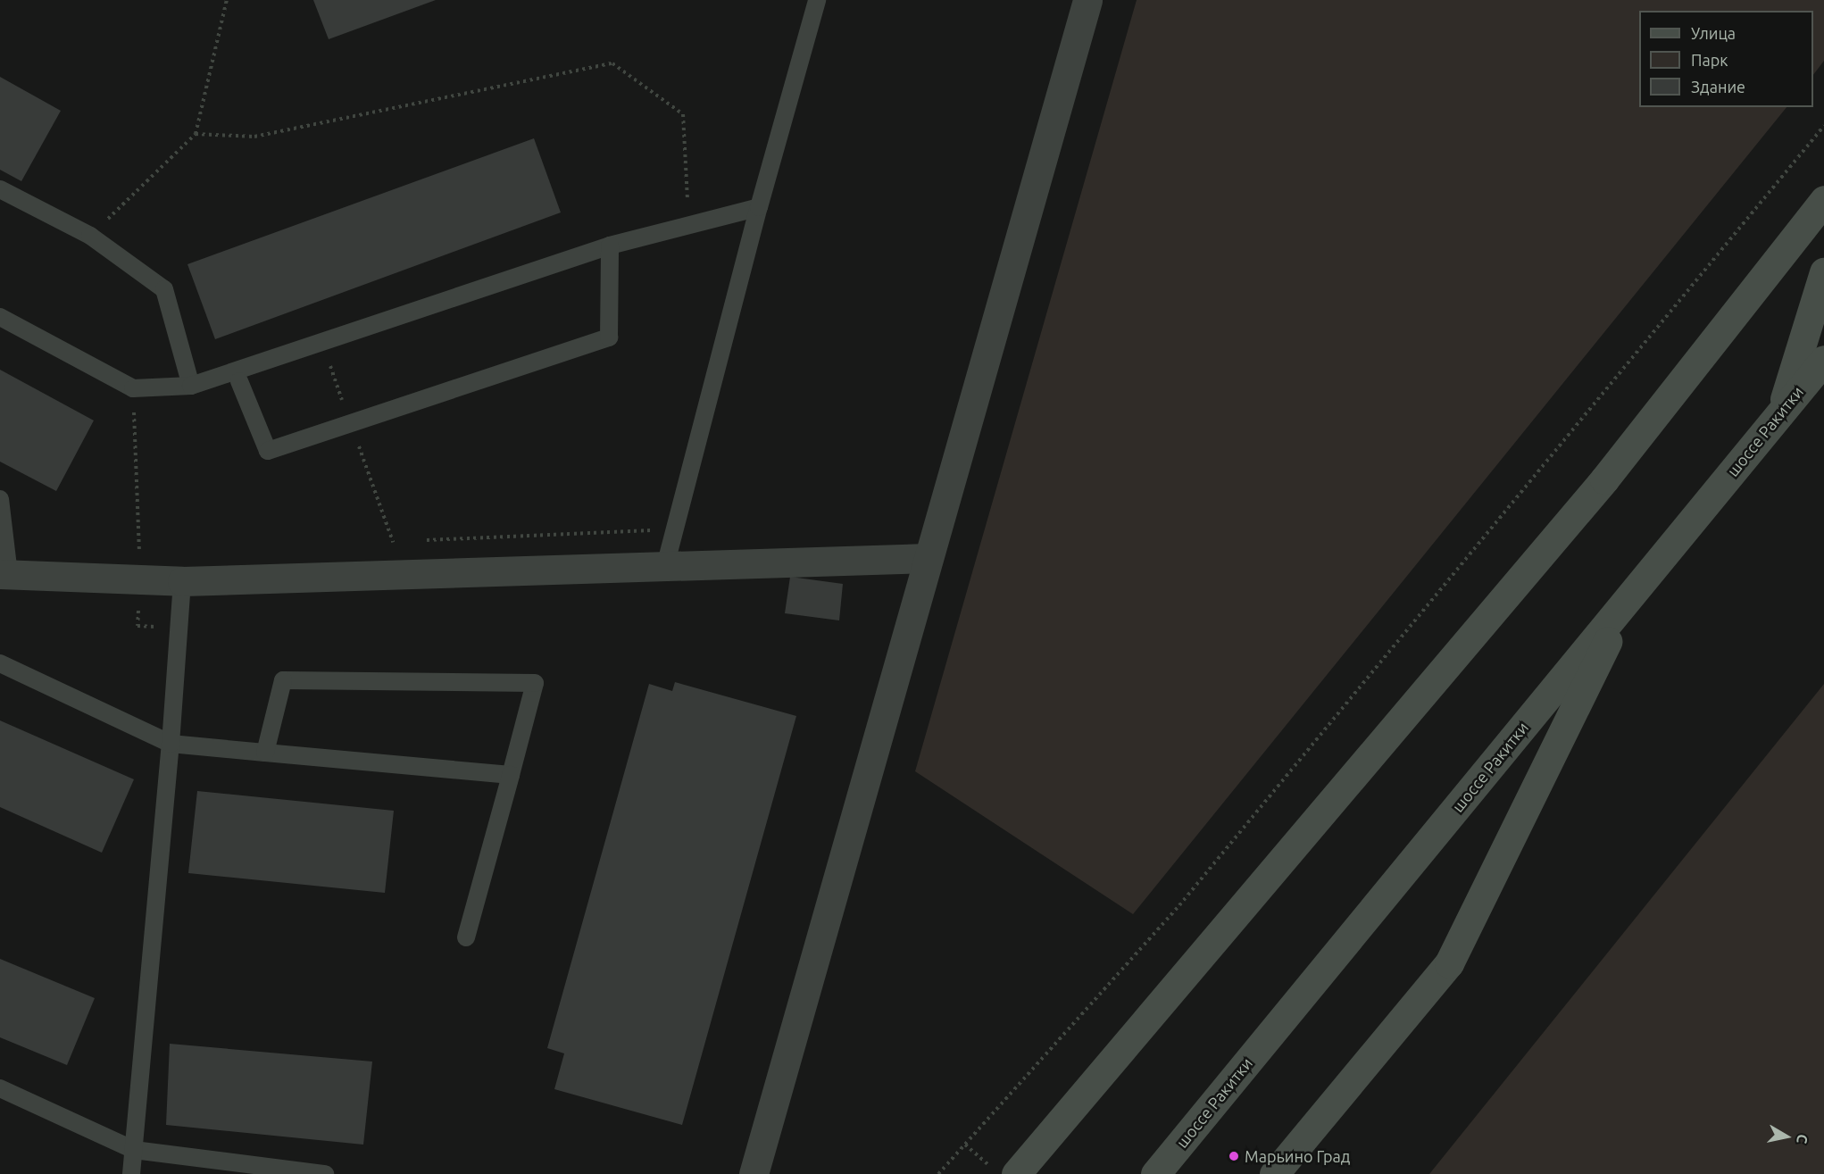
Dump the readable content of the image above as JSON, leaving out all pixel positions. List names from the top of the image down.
{
  "streets": {
    "street": ["шоссе Ракитки"]
  },
  "places": ["Марьино Град"],
  "legend": ["Улица", "Парк", "Здание"],
  "north": "right"
}
